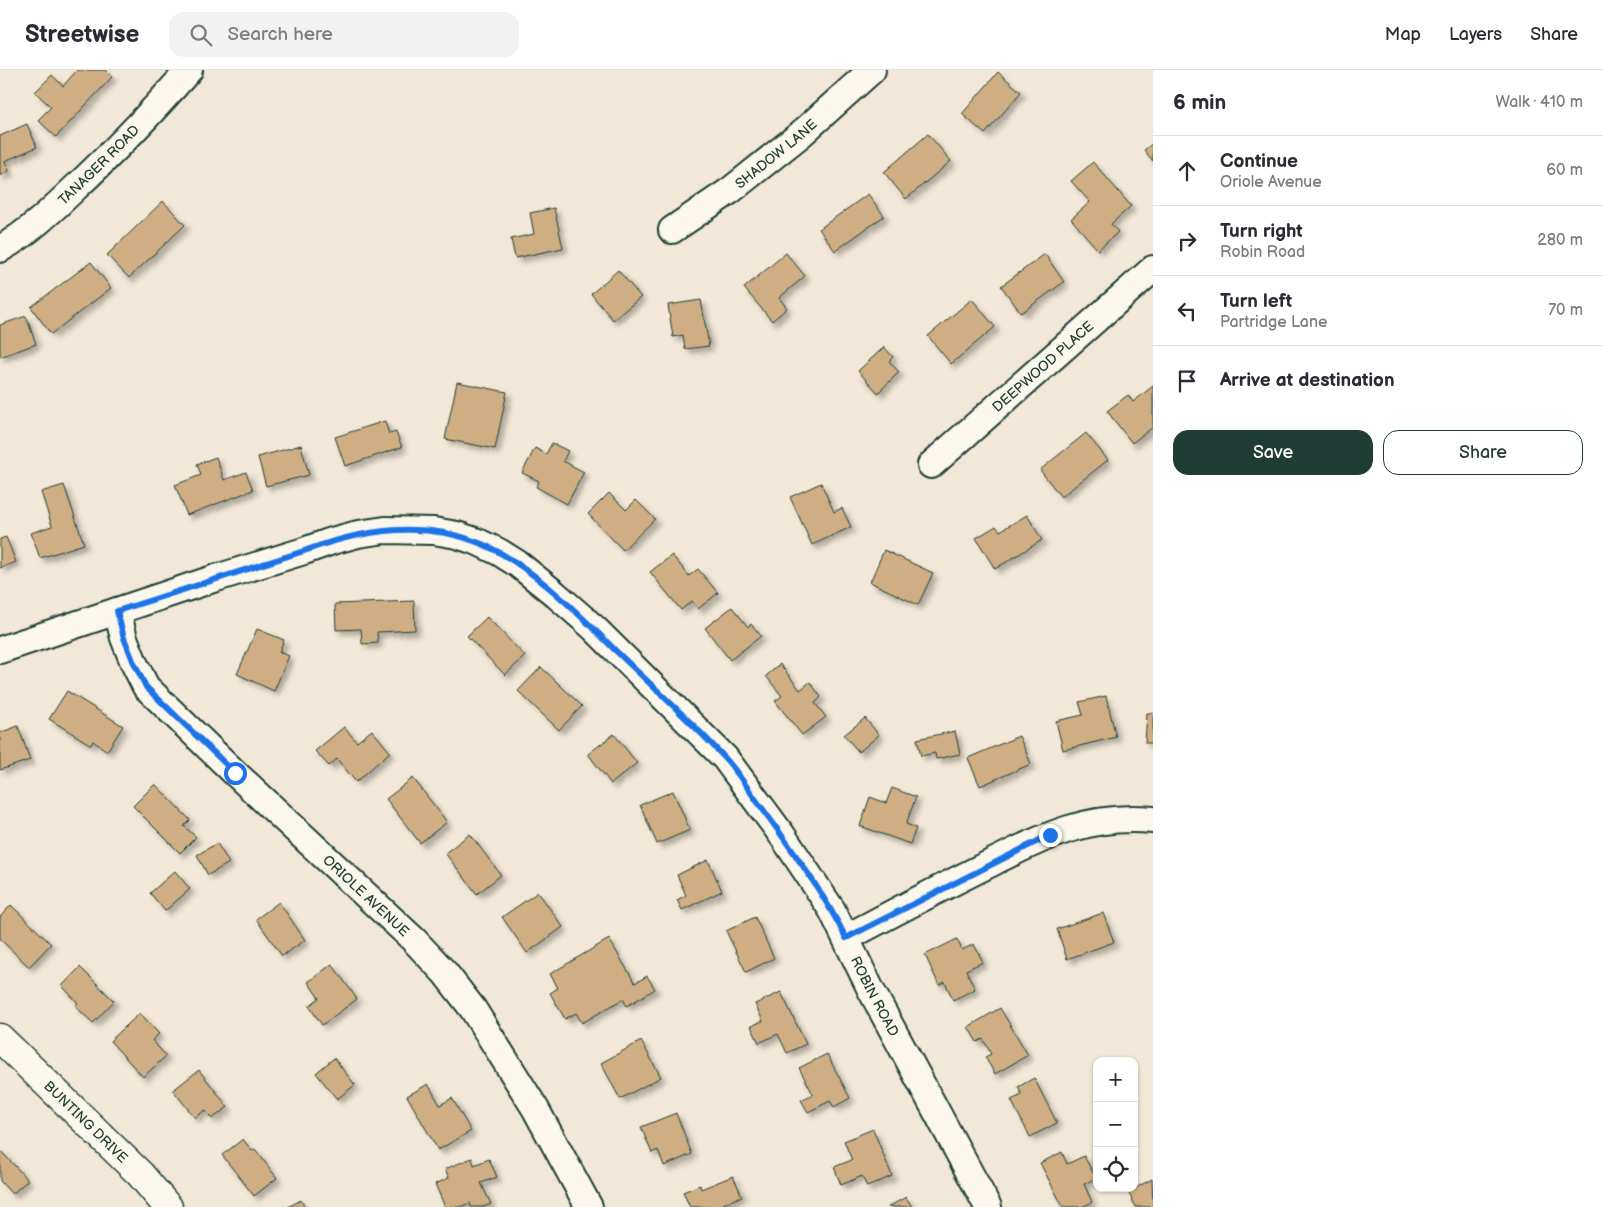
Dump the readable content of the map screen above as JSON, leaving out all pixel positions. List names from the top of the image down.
{
  "streets": {
    "street": [
      "SHADOW LANE",
      "TANAGER ROAD",
      "DEEPWOOD PLACE",
      "ORIOLE AVENUE",
      "ROBIN ROAD",
      "BUNTING DRIVE"
    ]
  },
  "crossings": [
    ["ORIOLE AVENUE", "ROBIN ROAD"]
  ],
  "page": {
    "header": "Streetwise",
    "search": "Search here",
    "nav": ["Map", "Layers", "Share"],
    "heading": ["6 min", "Walk · 410 m"],
    "list": [
      ["Continue", "Oriole Avenue", "60 m"],
      ["Turn right", "Robin Road", "280 m"],
      ["Turn left", "Partridge Lane", "70 m"],
      "Arrive at destination"
    ],
    "buttons": ["Save", "Share"],
    "map_buttons": ["+", "−"]
  }
}
